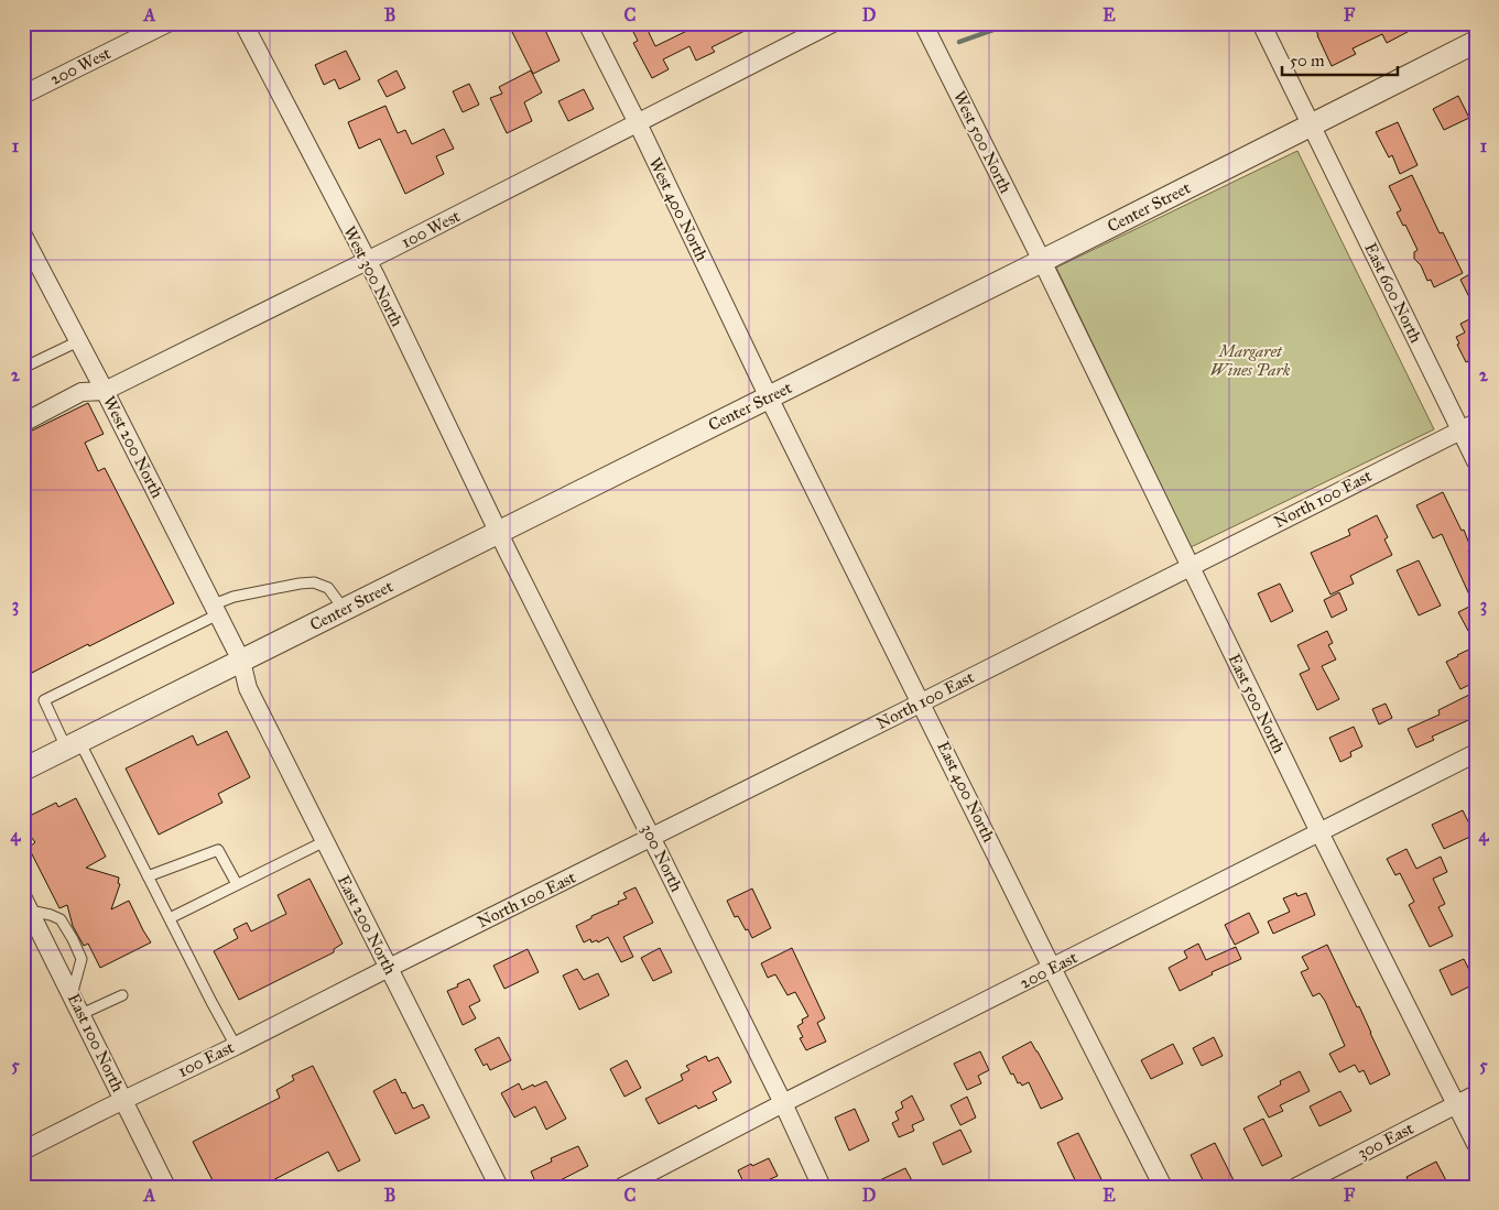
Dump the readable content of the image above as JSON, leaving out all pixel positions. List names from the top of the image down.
{
  "streets": {
    "street": [
      "200 West",
      "West 500 North",
      "Center Street",
      "West 400 North",
      "100 West",
      "West 300 North",
      "East 600 North",
      "West 200 North",
      "North 100 East",
      "East 500 North",
      "East 400 North",
      "300 North",
      "East 200 North",
      "200 East",
      "East 100 North",
      "100 East",
      "300 East"
    ]
  },
  "crossings": [
    ["West 500 North", "Center Street"],
    ["West 500 North", "East 500 North"],
    ["Center Street", "West 400 North"],
    ["Center Street", "West 300 North"],
    ["Center Street", "East 600 North"],
    ["Center Street", "West 200 North"],
    ["Center Street", "East 500 North"],
    ["Center Street", "East 400 North"],
    ["Center Street", "300 North"],
    ["Center Street", "East 200 North"],
    ["West 400 North", "100 West"],
    ["West 400 North", "East 400 North"],
    ["100 West", "West 300 North"],
    ["100 West", "West 200 North"],
    ["West 300 North", "300 North"],
    ["East 600 North", "North 100 East"],
    ["West 200 North", "East 200 North"],
    ["North 100 East", "East 500 North"],
    ["North 100 East", "East 400 North"],
    ["North 100 East", "300 North"],
    ["North 100 East", "East 200 North"],
    ["North 100 East", "100 East"],
    ["East 500 North", "200 East"],
    ["East 500 North", "300 East"],
    ["East 400 North", "200 East"],
    ["300 North", "200 East"],
    ["East 200 North", "100 East"],
    ["East 100 North", "100 East"]
  ],
  "parks": ["Margaret Wines Park"],
  "scale_bar": "50 m",
  "grid": {
    "columns": [
      "A",
      "B",
      "C",
      "D",
      "E",
      "F"
    ],
    "rows": [
      "1",
      "2",
      "3",
      "4",
      "5"
    ]
  }
}
